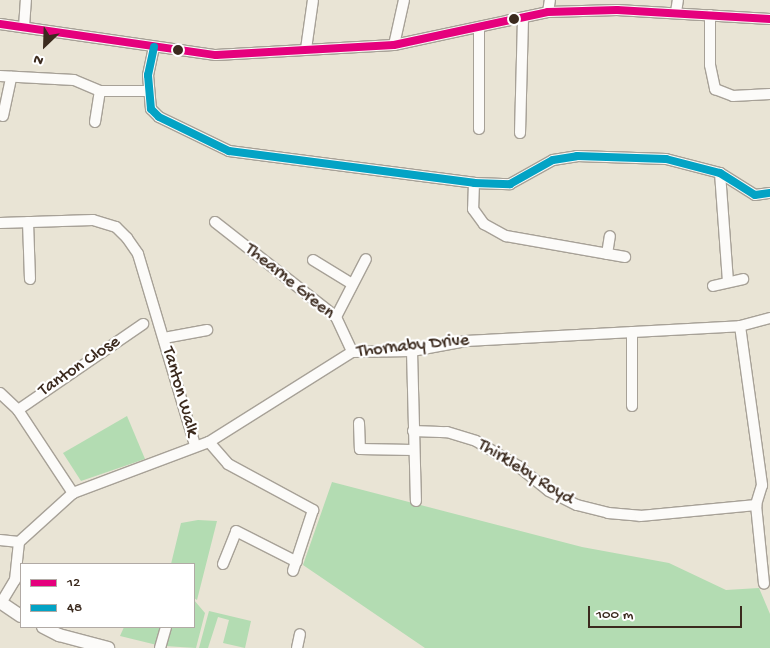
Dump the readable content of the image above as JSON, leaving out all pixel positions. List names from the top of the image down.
{
  "streets": {
    "street": [
      "Thearne Green",
      "Thornaby Drive",
      "Tanton Close",
      "Tanton Walk",
      "Thirkleby Royd"
    ]
  },
  "crossings": [
    ["Thearne Green", "Thornaby Drive"],
    ["Thornaby Drive", "Tanton Walk"]
  ],
  "lines": ["transit line 12", "transit line 48"],
  "legend": ["12", "48"],
  "scale_bar": "100 m",
  "north": "bottom left"
}
